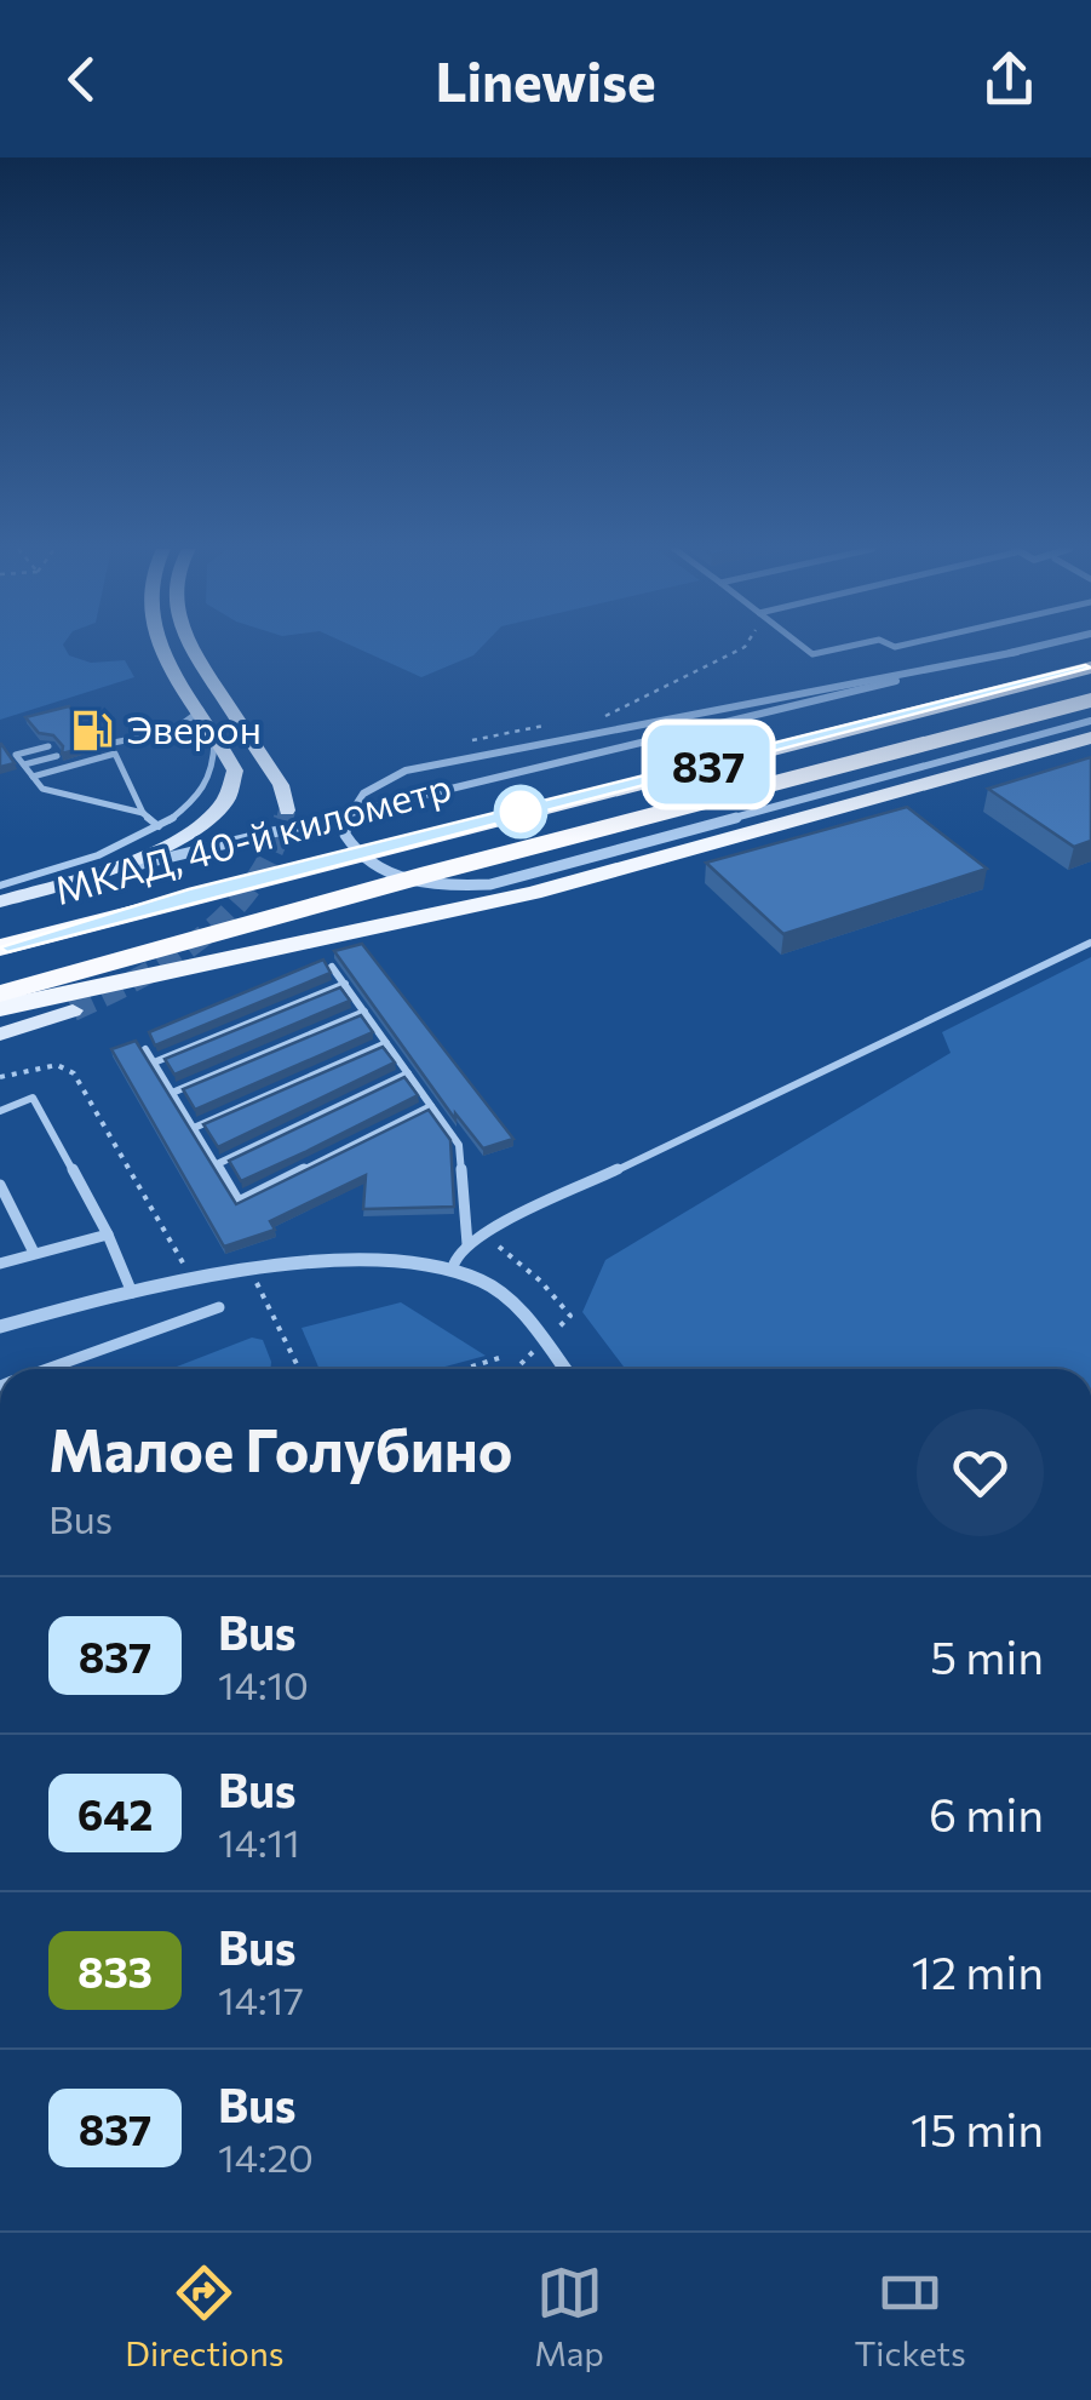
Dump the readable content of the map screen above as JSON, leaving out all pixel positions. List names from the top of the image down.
{
  "streets": {
    "highway": ["МКАД, 40-й километр"]
  },
  "places": {
    "fuel station": ["Эверон"]
  },
  "lines": ["bus line 837"],
  "page": {
    "header": "Linewise",
    "on_map": "837",
    "heading": ["Малое Голубино", "Bus"],
    "list": [
      {
        "mark": "837",
        "name": "Bus",
        "note": "14:10",
        "value": "5 min"
      },
      {
        "mark": "642",
        "name": "Bus",
        "note": "14:11",
        "value": "6 min"
      },
      {
        "mark": "833",
        "name": "Bus",
        "note": "14:17",
        "value": "12 min"
      },
      {
        "mark": "837",
        "name": "Bus",
        "note": "14:20",
        "value": "15 min"
      }
    ],
    "tabs": ["Directions", "Map", "Tickets"]
  }
}
